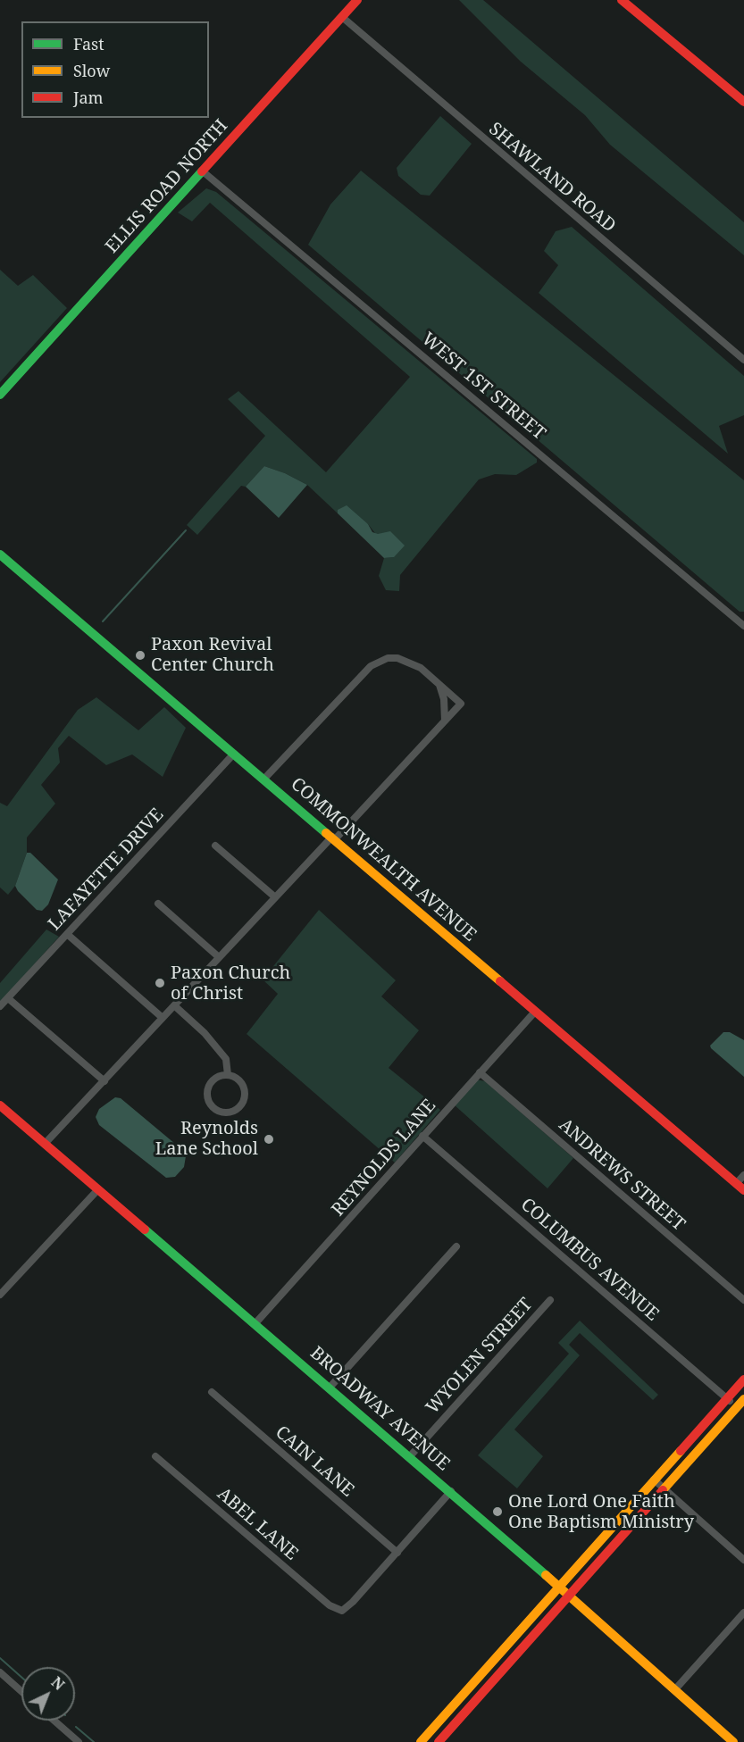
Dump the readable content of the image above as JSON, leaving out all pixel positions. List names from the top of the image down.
{
  "streets": {
    "main road": ["ELLIS ROAD NORTH", "COMMONWEALTH AVENUE", "BROADWAY AVENUE"],
    "street": [
      "SHAWLAND ROAD",
      "WEST 1ST STREET",
      "LAFAYETTE DRIVE",
      "REYNOLDS LANE",
      "ANDREWS STREET",
      "COLUMBUS AVENUE",
      "WYOLEN STREET",
      "CAIN LANE",
      "ABEL LANE"
    ]
  },
  "crossings": [
    ["SHAWLAND ROAD", "ELLIS ROAD NORTH"],
    ["ELLIS ROAD NORTH", "WEST 1ST STREET"],
    ["COMMONWEALTH AVENUE", "LAFAYETTE DRIVE"],
    ["COMMONWEALTH AVENUE", "REYNOLDS LANE"],
    ["REYNOLDS LANE", "ANDREWS STREET"],
    ["REYNOLDS LANE", "COLUMBUS AVENUE"],
    ["REYNOLDS LANE", "BROADWAY AVENUE"],
    ["WYOLEN STREET", "BROADWAY AVENUE"],
    ["CAIN LANE", "ABEL LANE"]
  ],
  "places": [
    "Paxon Revival Center Church",
    "Paxon Church of Christ",
    "Reynolds Lane School",
    "One Lord One Faith One Baptism Ministry"
  ],
  "legend": ["Fast", "Slow", "Jam"],
  "north": "top right"
}
